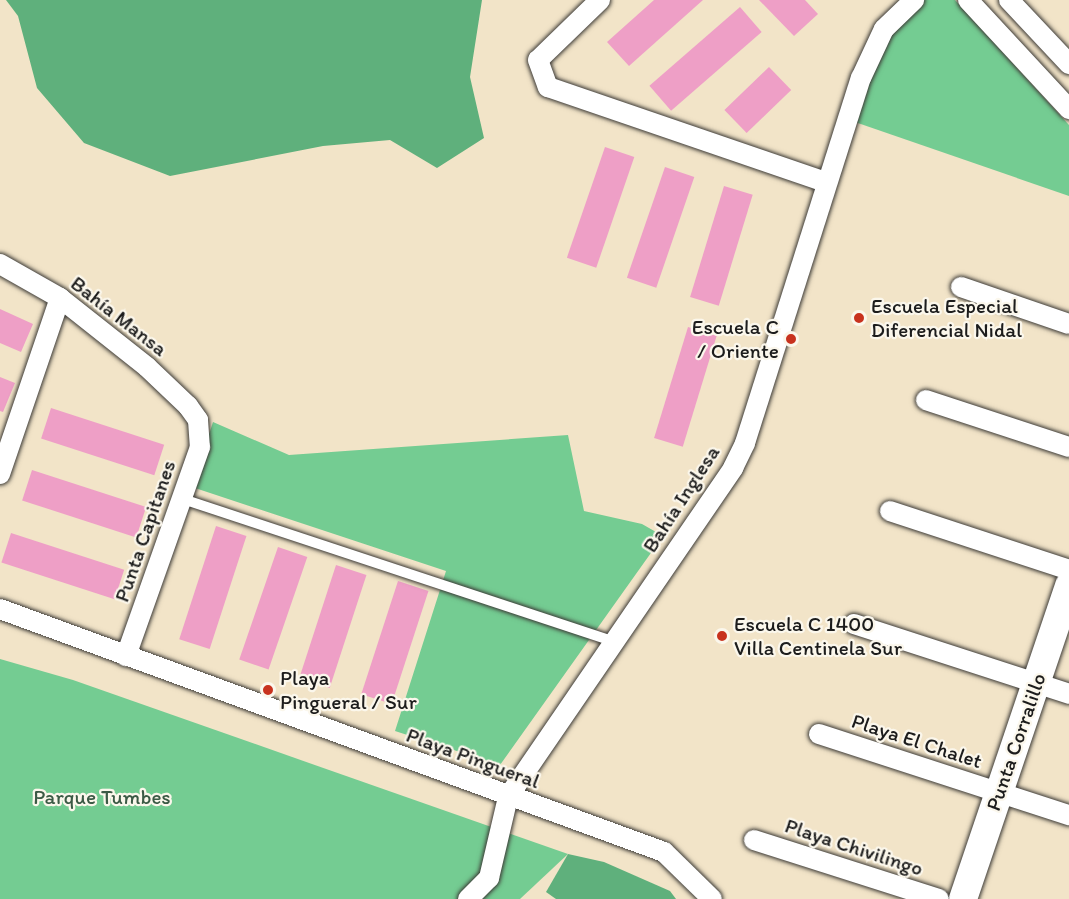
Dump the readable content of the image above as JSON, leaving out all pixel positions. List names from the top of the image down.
{
  "streets": {
    "street": [
      "Bahía Mansa",
      "Bahía Inglesa",
      "Punta Capitanes",
      "Playa El Chalet",
      "Punta Corralillo",
      "Playa Pingueral",
      "Playa Chivilingo"
    ]
  },
  "crossings": [
    ["Bahía Mansa", "Punta Capitanes"],
    ["Bahía Inglesa", "Playa Pingueral"],
    ["Punta Capitanes", "Playa Pingueral"],
    ["Playa El Chalet", "Punta Corralillo"]
  ],
  "parks": ["Parque Tumbes"],
  "places": [
    "Escuela Especial Diferencial Nidal",
    "Escuela C / Oriente",
    "Escuela C 1400 Villa Centinela Sur",
    "Playa Pingueral / Sur"
  ]
}
